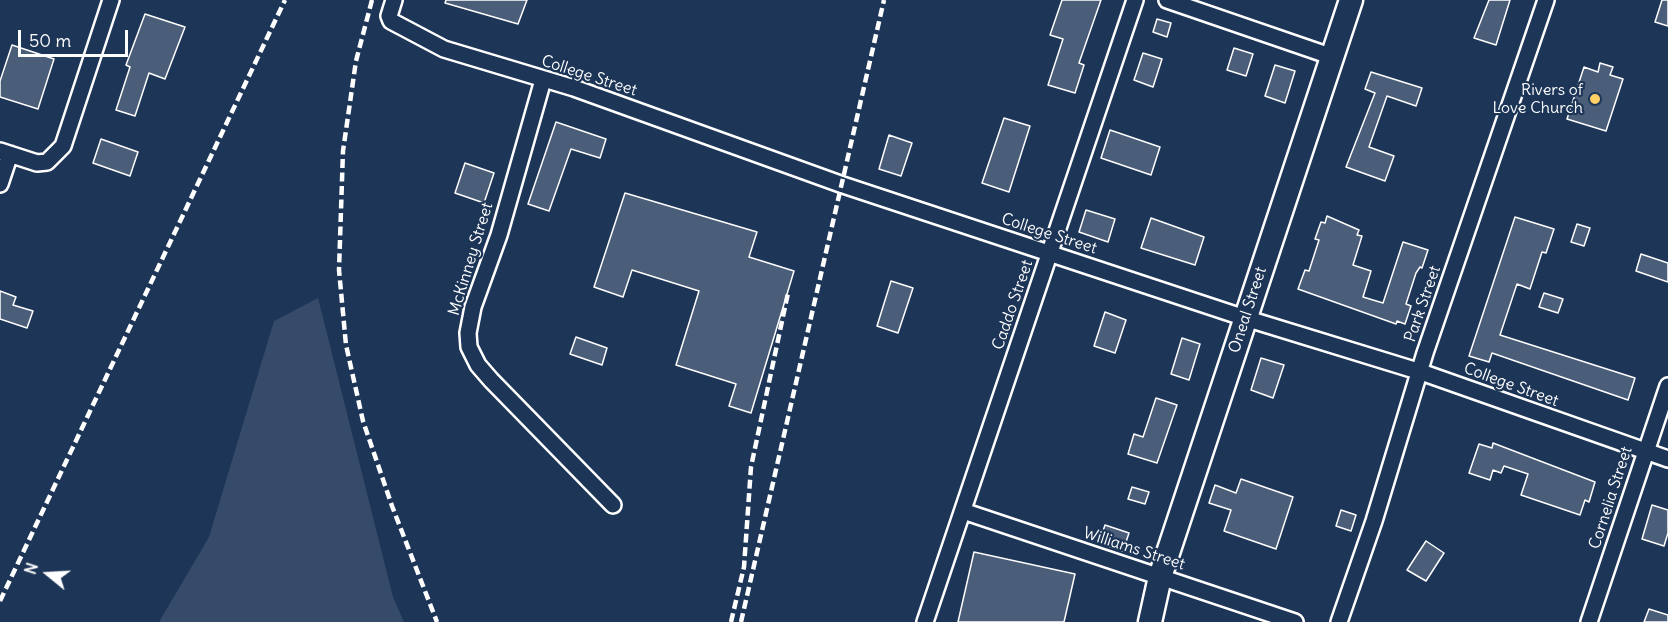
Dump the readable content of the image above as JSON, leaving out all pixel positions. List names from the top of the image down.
{
  "streets": {
    "street": [
      "College Street",
      "McKinney Street",
      "Park Street",
      "Caddo Street",
      "Oneal Street",
      "Cornelia Street",
      "Williams Street"
    ]
  },
  "crossings": [
    ["College Street", "McKinney Street"],
    ["College Street", "Park Street"],
    ["College Street", "Caddo Street"],
    ["College Street", "Oneal Street"],
    ["College Street", "Cornelia Street"],
    ["Caddo Street", "Williams Street"],
    ["Oneal Street", "Williams Street"]
  ],
  "places": ["Rivers of Love Church"],
  "scale_bar": "50 m",
  "north": "left"
}
